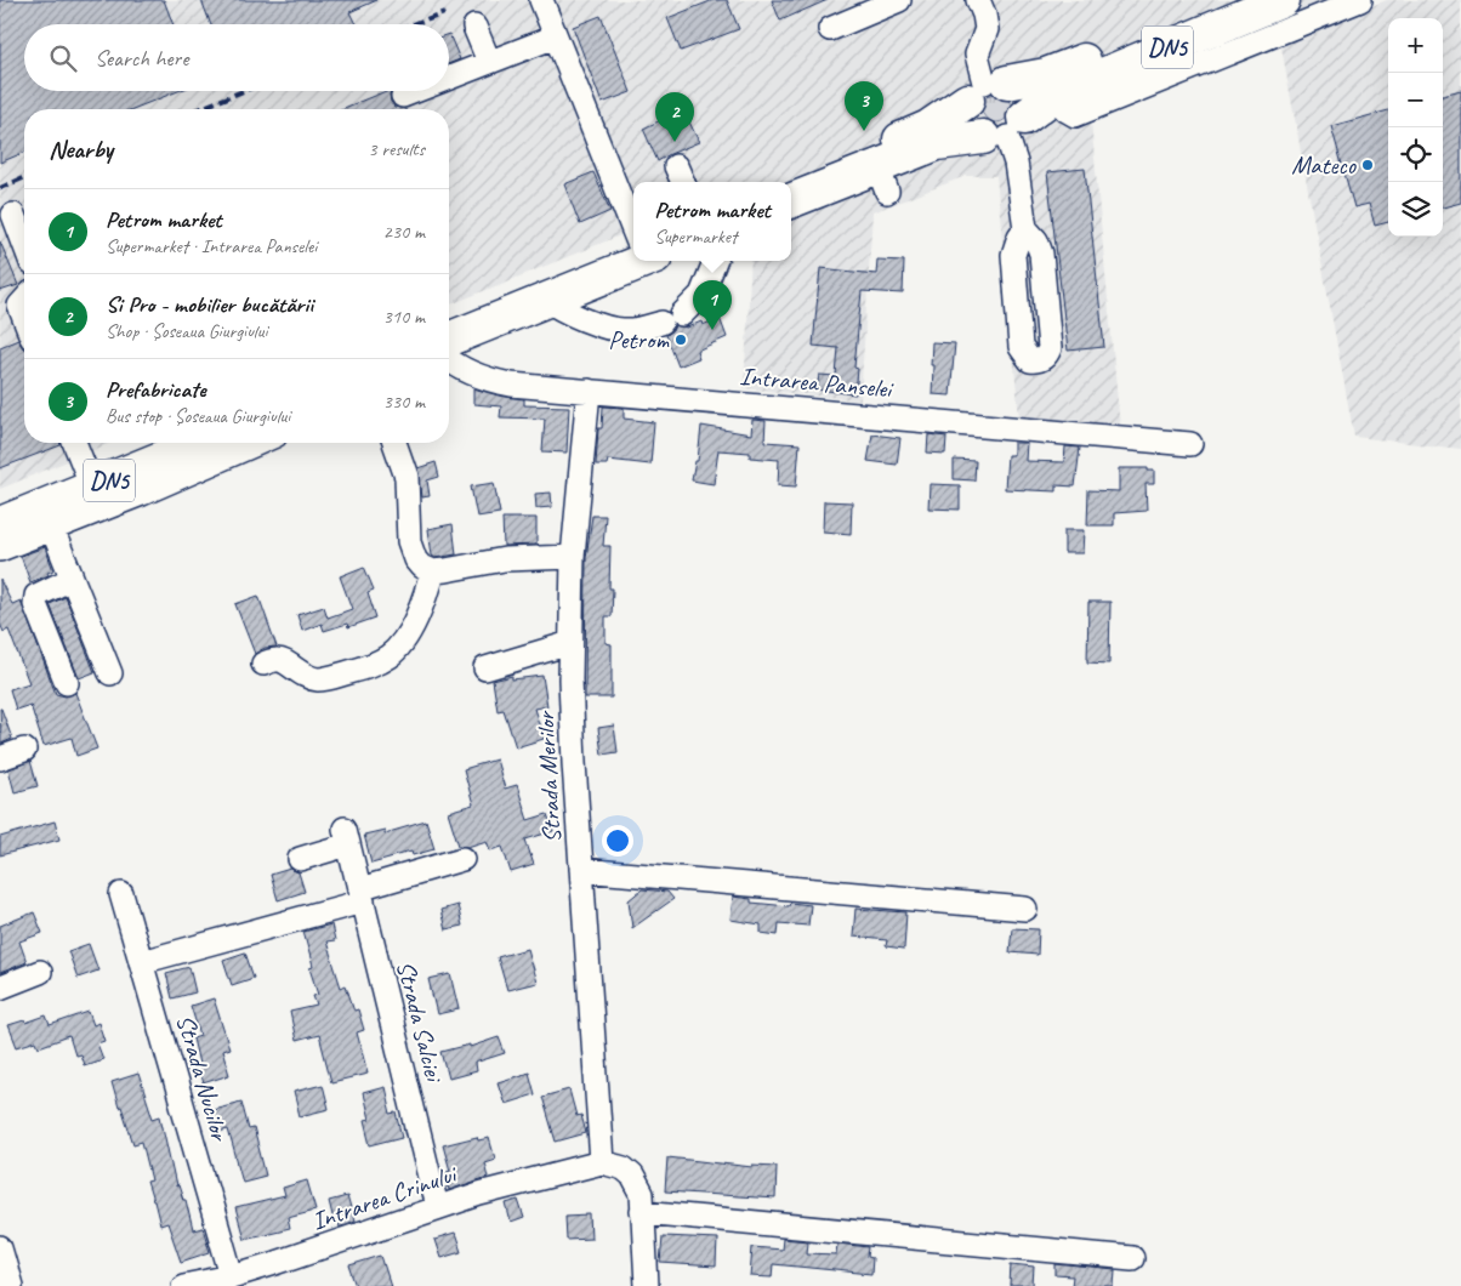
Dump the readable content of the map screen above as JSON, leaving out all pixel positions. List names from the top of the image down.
{
  "streets": {
    "highway": ["DN5"],
    "street": [
      "Intrarea Panselei",
      "Strada Merilor",
      "Strada Salciei",
      "Strada Nucilor",
      "Intrarea Crinului"
    ]
  },
  "crossings": [
    ["Intrarea Panselei", "Strada Merilor"],
    ["Strada Merilor", "Intrarea Crinului"],
    ["Strada Salciei", "Intrarea Crinului"],
    ["Strada Nucilor", "Intrarea Crinului"]
  ],
  "places": ["Mateco", "Petrom"],
  "page": {
    "map_buttons": ["+", "−"],
    "search": "Search here",
    "pins": ["3", "2", "1"],
    "heading": ["Nearby", "3 results"],
    "popup": ["Petrom market", "Supermarket"],
    "list": [
      {
        "mark": "1",
        "name": "Petrom market",
        "note": "Supermarket · Intrarea Panselei",
        "value": "230 m"
      },
      {
        "mark": "2",
        "name": "Si Pro - mobilier bucătării",
        "note": "Shop · Șoseaua Giurgiului",
        "value": "310 m"
      },
      {
        "mark": "3",
        "name": "Prefabricate",
        "note": "Bus stop · Șoseaua Giurgiului",
        "value": "330 m"
      }
    ]
  }
}
